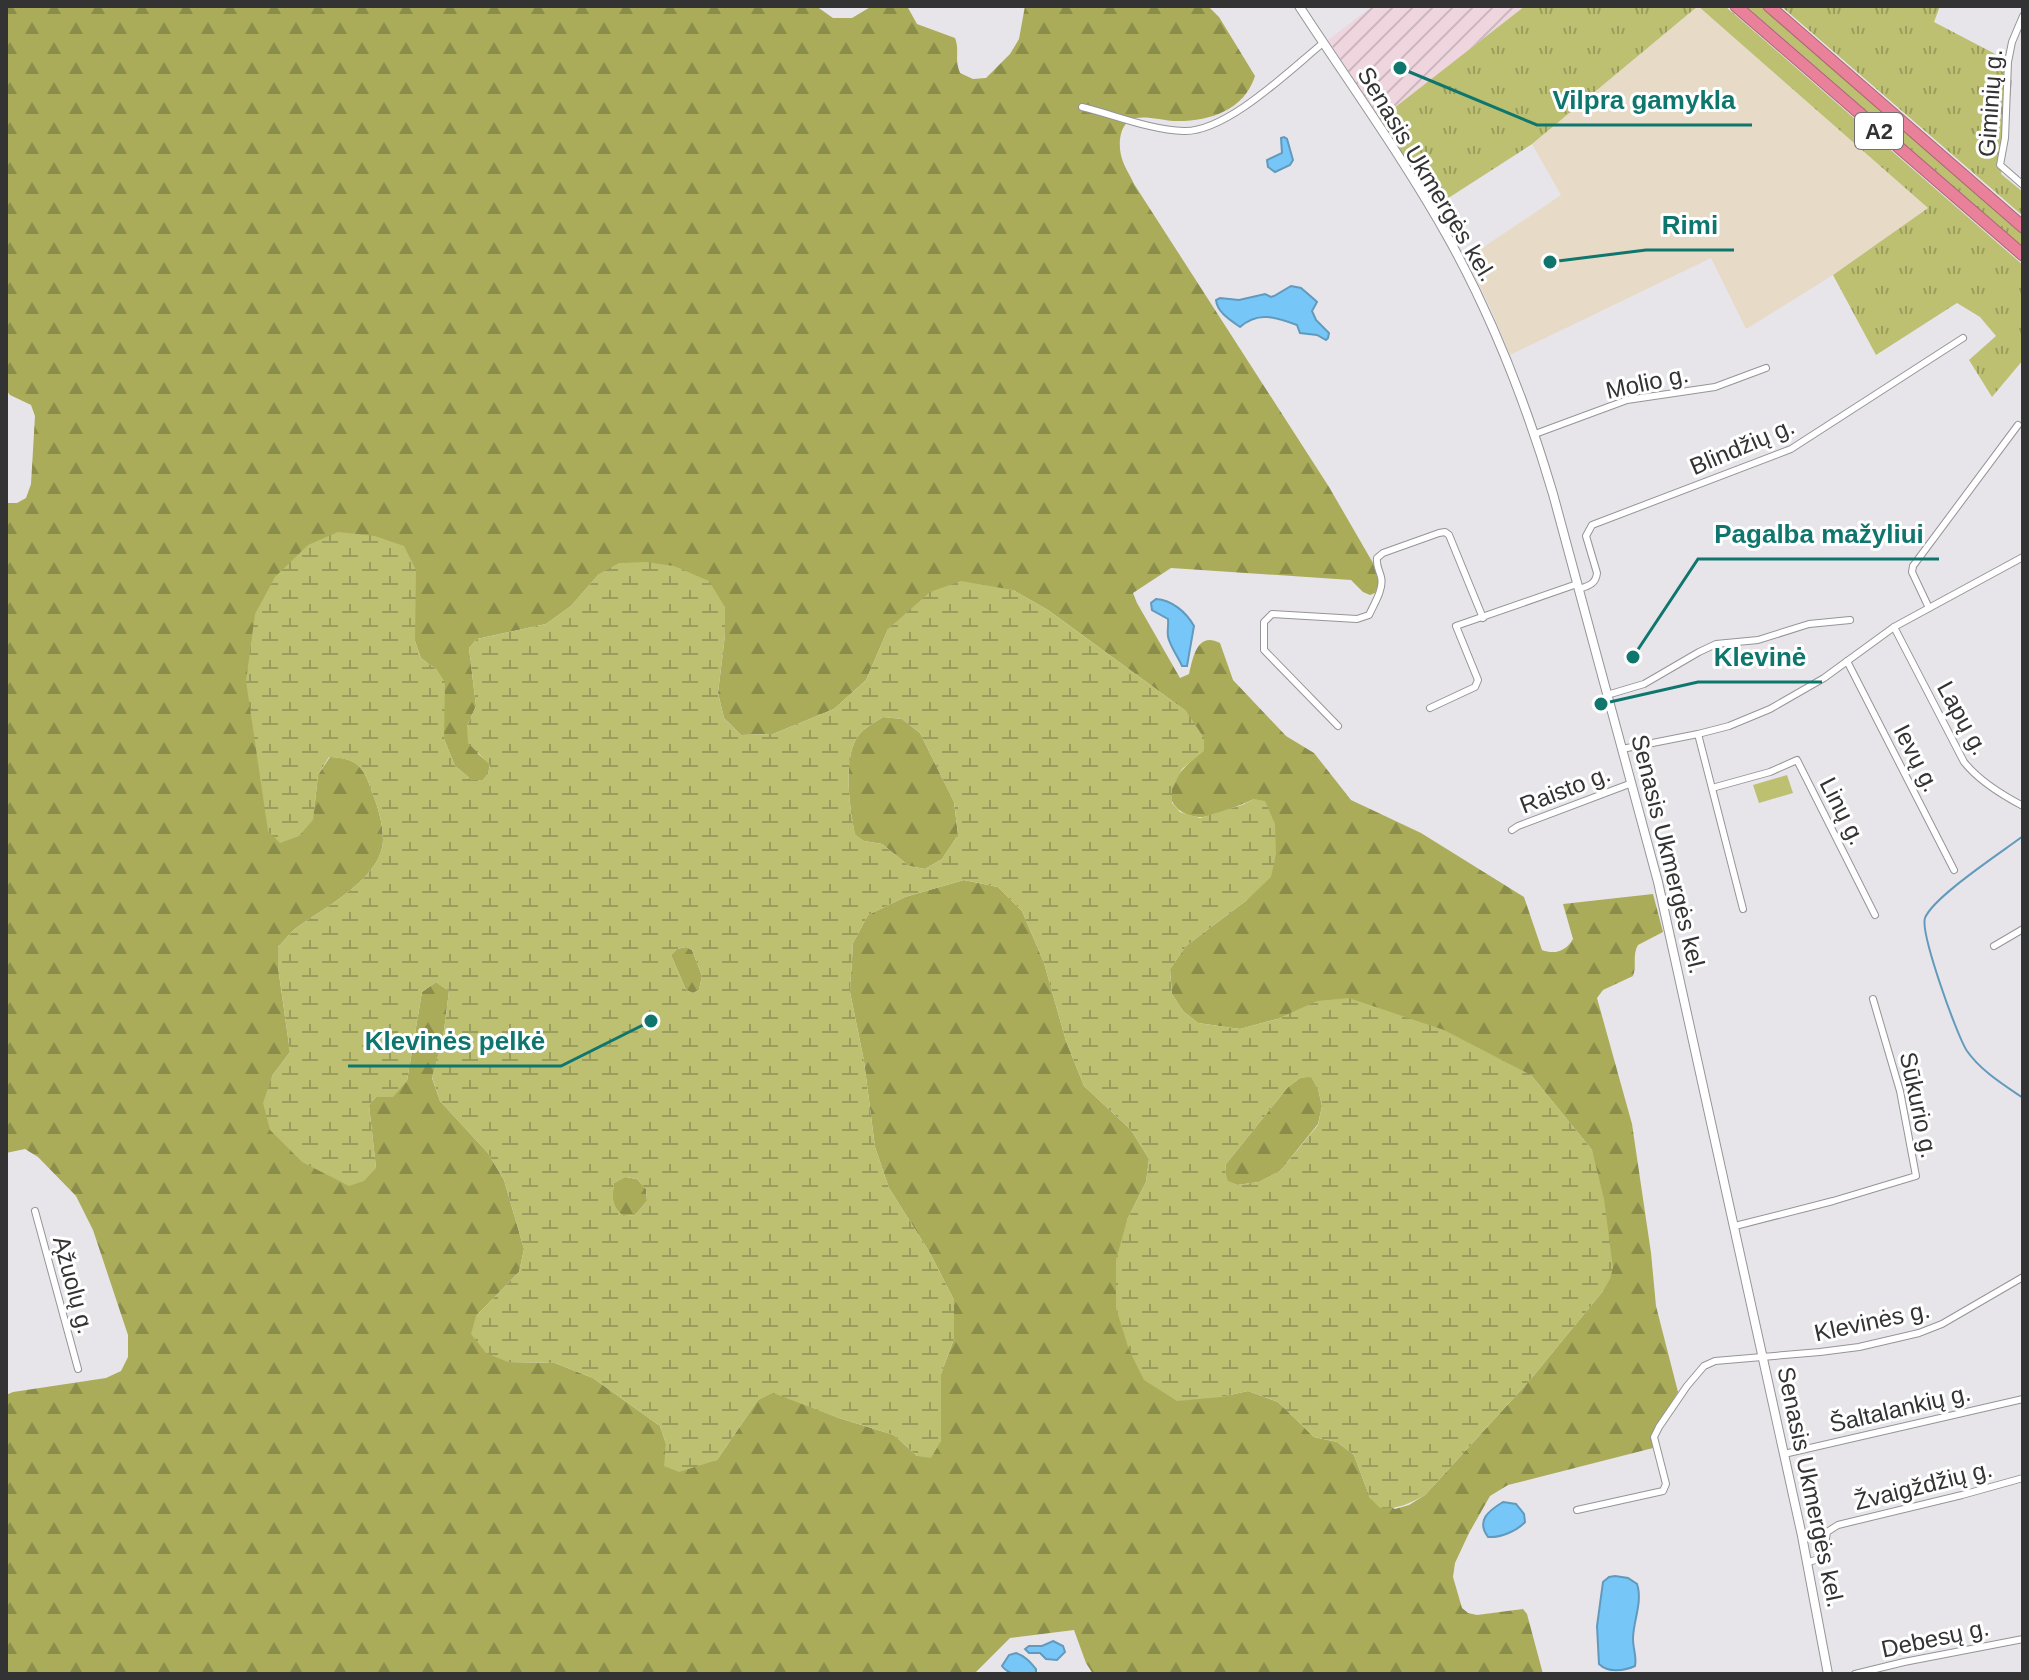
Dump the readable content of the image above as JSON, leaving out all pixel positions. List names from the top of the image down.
{
  "streets": {
    "highway": ["A2"],
    "main road": ["Senasis Ukmergės kel."],
    "street": [
      "Giminių g.",
      "Molio g.",
      "Blindžių g.",
      "Lapų g.",
      "Ievų g.",
      "Raisto g.",
      "Linų g.",
      "Sūkurio g.",
      "Ąžuolų g.",
      "Klevinės g.",
      "Šaltalankių g.",
      "Žvaigždžių g.",
      "Debesų g."
    ]
  },
  "crossings": [
    ["Senasis Ukmergės kel.", "Molio g."],
    ["Senasis Ukmergės kel.", "Blindžių g."],
    ["Senasis Ukmergės kel.", "Raisto g."],
    ["Senasis Ukmergės kel.", "Sūkurio g."],
    ["Senasis Ukmergės kel.", "Klevinės g."],
    ["Senasis Ukmergės kel.", "Šaltalankių g."],
    ["Senasis Ukmergės kel.", "Žvaigždžių g."]
  ],
  "places": [
    "Vilpra gamykla",
    "Rimi",
    "Pagalba mažyliui",
    "Klevinė",
    "Klevinės pelkė"
  ]
}
